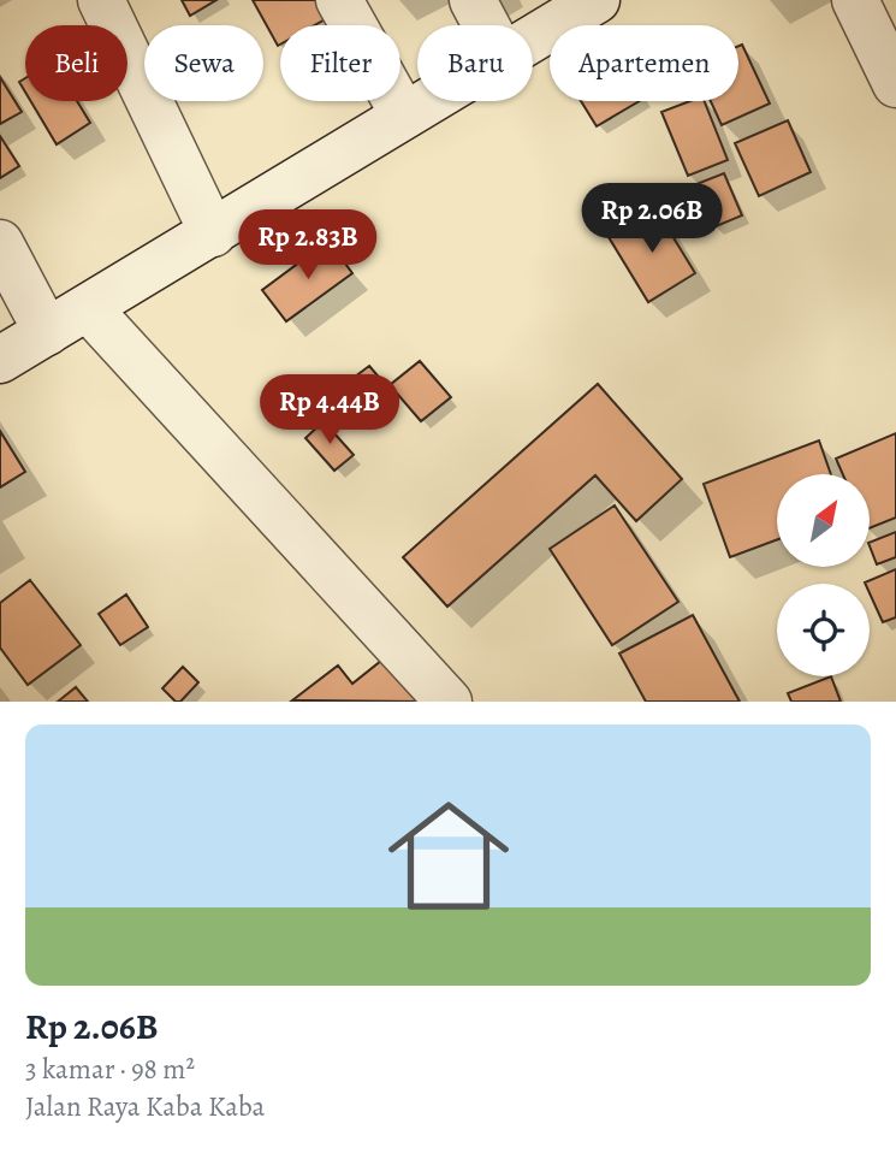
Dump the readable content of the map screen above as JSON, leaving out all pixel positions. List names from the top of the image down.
{
  "north": "top right",
  "page": {
    "chip": [
      "Beli",
      "Sewa",
      "Filter",
      "Baru",
      "Apartemen"
    ],
    "price": ["Rp 2.06B", "Rp 2.83B", "Rp 4.44B"],
    "list": [
      {
        "name": "Rp 2.06B",
        "note": "3 kamar · 98 m² · Jalan Raya Kaba Kaba"
      }
    ]
  }
}
